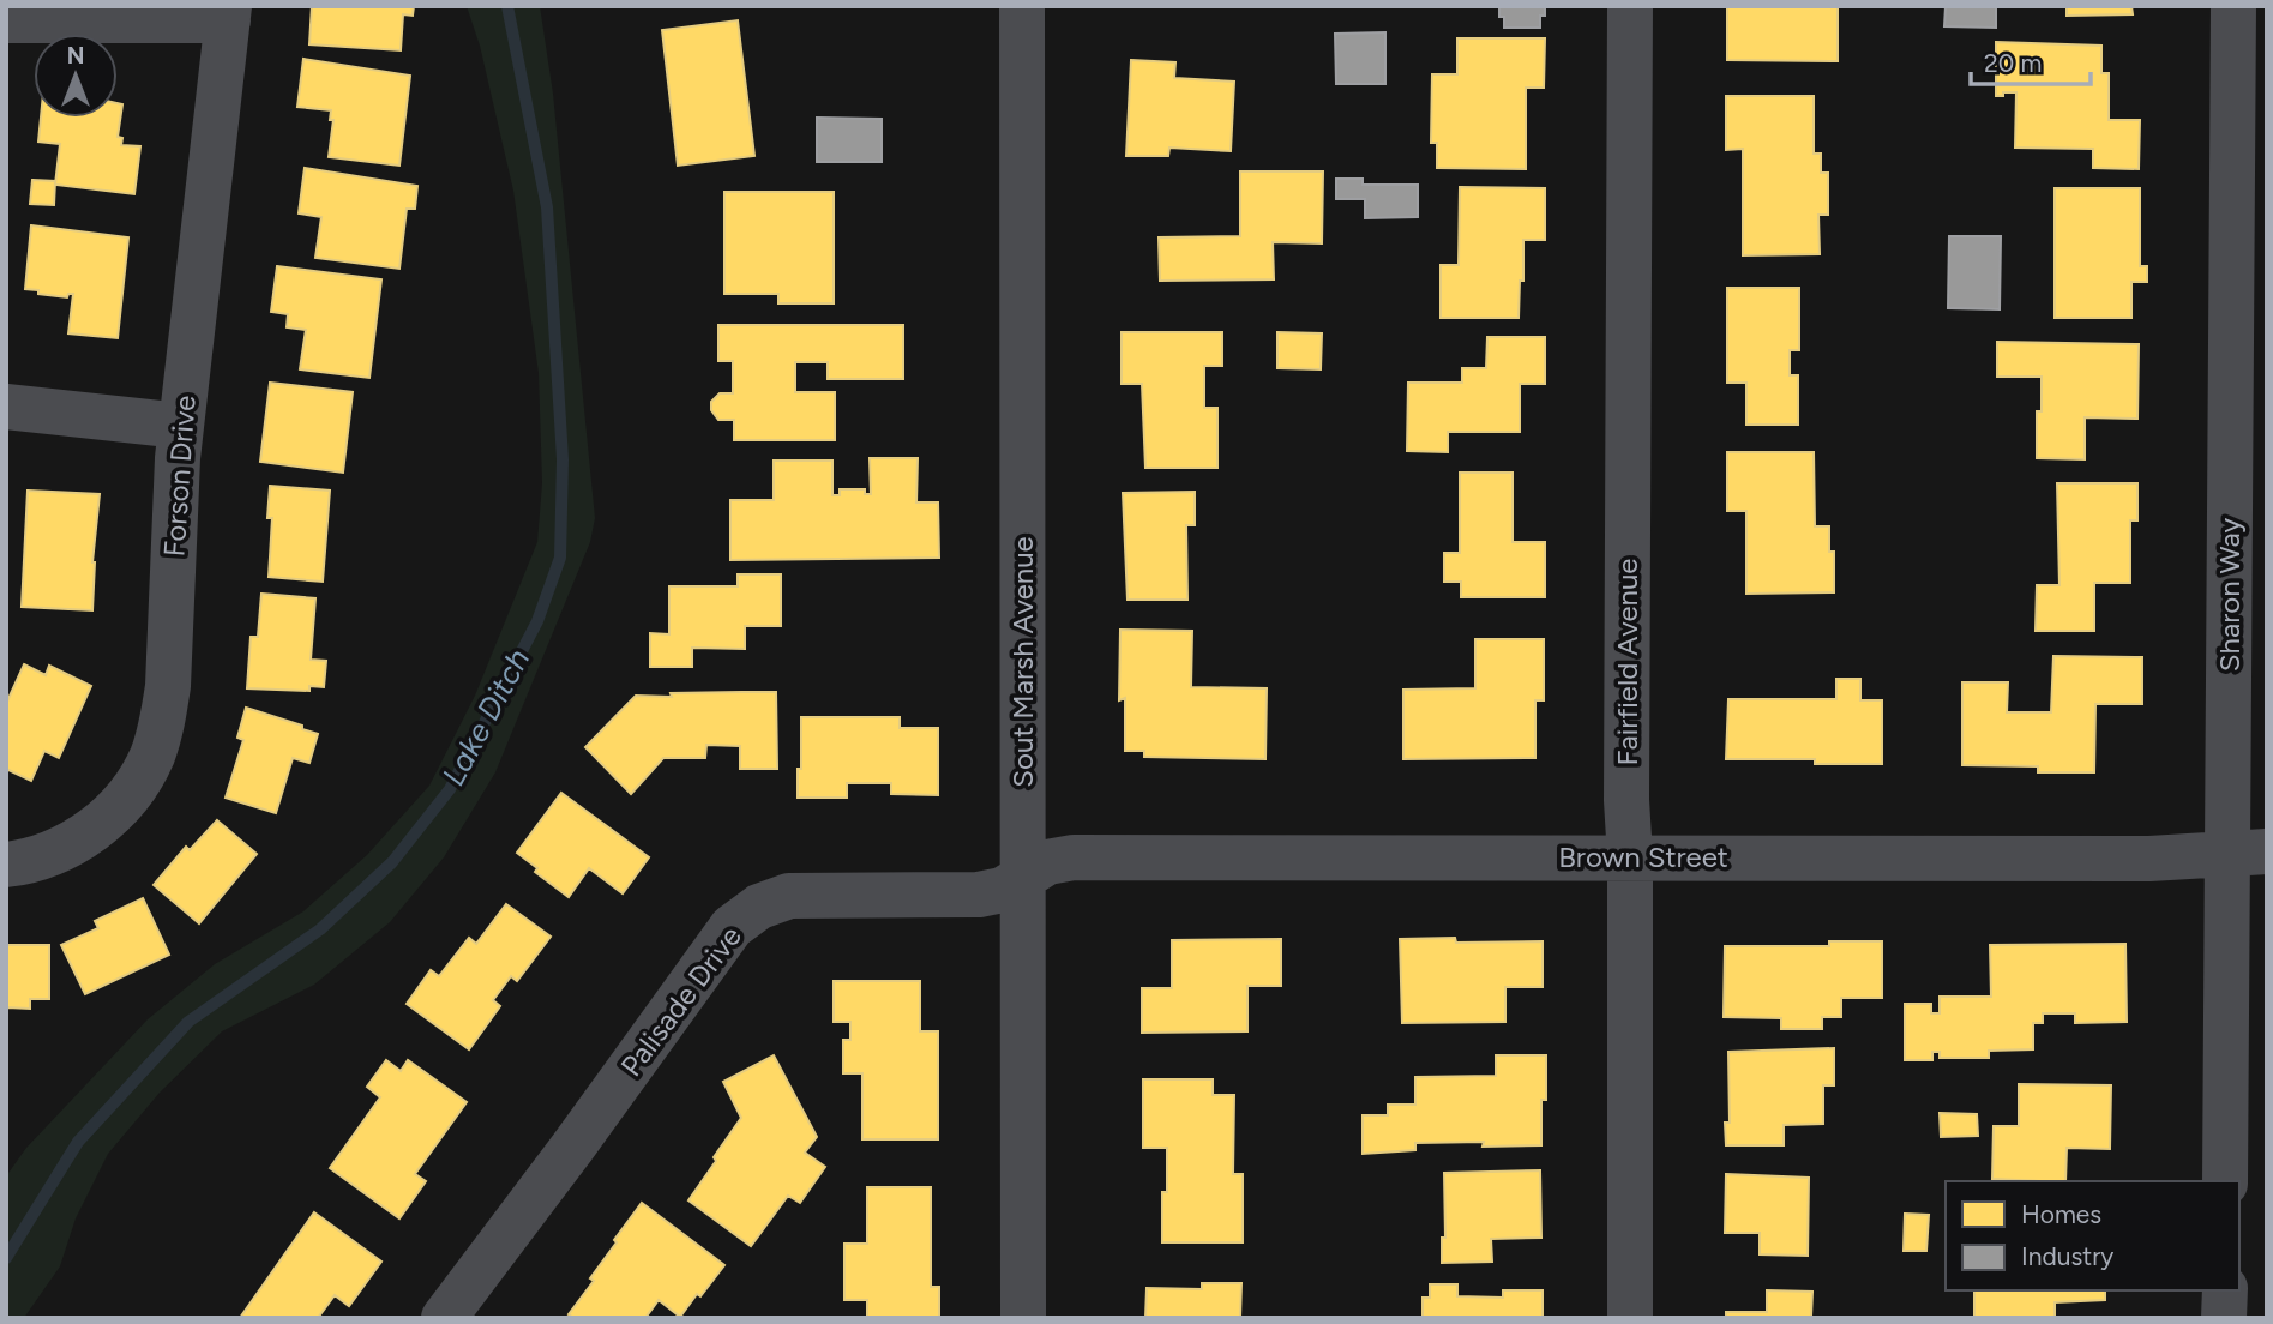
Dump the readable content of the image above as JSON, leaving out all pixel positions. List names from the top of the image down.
{
  "streets": {
    "street": [
      "Forson Drive",
      "Sharon Way",
      "Sout Marsh Avenue",
      "Fairfield Avenue",
      "Brown Street",
      "Palisade Drive"
    ]
  },
  "crossings": [
    ["Sharon Way", "Brown Street"],
    ["Sout Marsh Avenue", "Brown Street"],
    ["Sout Marsh Avenue", "Palisade Drive"],
    ["Fairfield Avenue", "Brown Street"],
    ["Brown Street", "Palisade Drive"]
  ],
  "water": ["Lake Ditch"],
  "legend": ["Homes", "Industry"],
  "scale_bar": "20 m",
  "north": "top"
}
